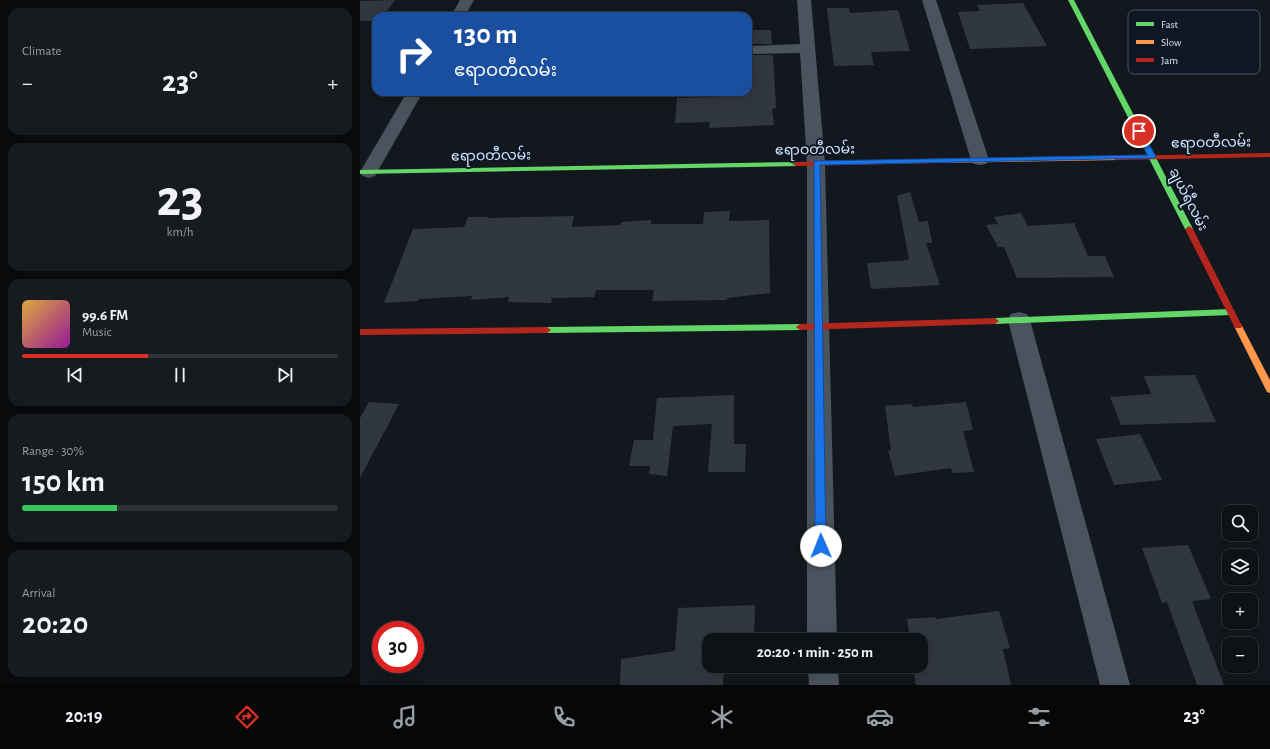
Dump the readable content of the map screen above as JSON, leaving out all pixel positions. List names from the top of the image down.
{
  "streets": {
    "street": ["ဧရာဝတီလမ်း", "ချယ်ရီလမ်း"]
  },
  "crossings": [
    ["ဧရာဝတီလမ်း", "ချယ်ရီလမ်း"]
  ],
  "legend": ["Fast", "Slow", "Jam"],
  "page": {
    "tile": [
      "Climate",
      ["23", "km/h"],
      ["Range · 30%", "150 km"],
      ["Arrival", "20:20"]
    ],
    "turn": ["130 m", "ဧရာဝတီလမ်း"],
    "heat": ["−", "23°", "+"],
    "song": ["99.6 FM", "Music"],
    "map_buttons": ["+", "−"],
    "limit": "30",
    "trip": "20:20 · 1 min · 250 m",
    "tabs": ["20:19", "23°"]
  }
}
